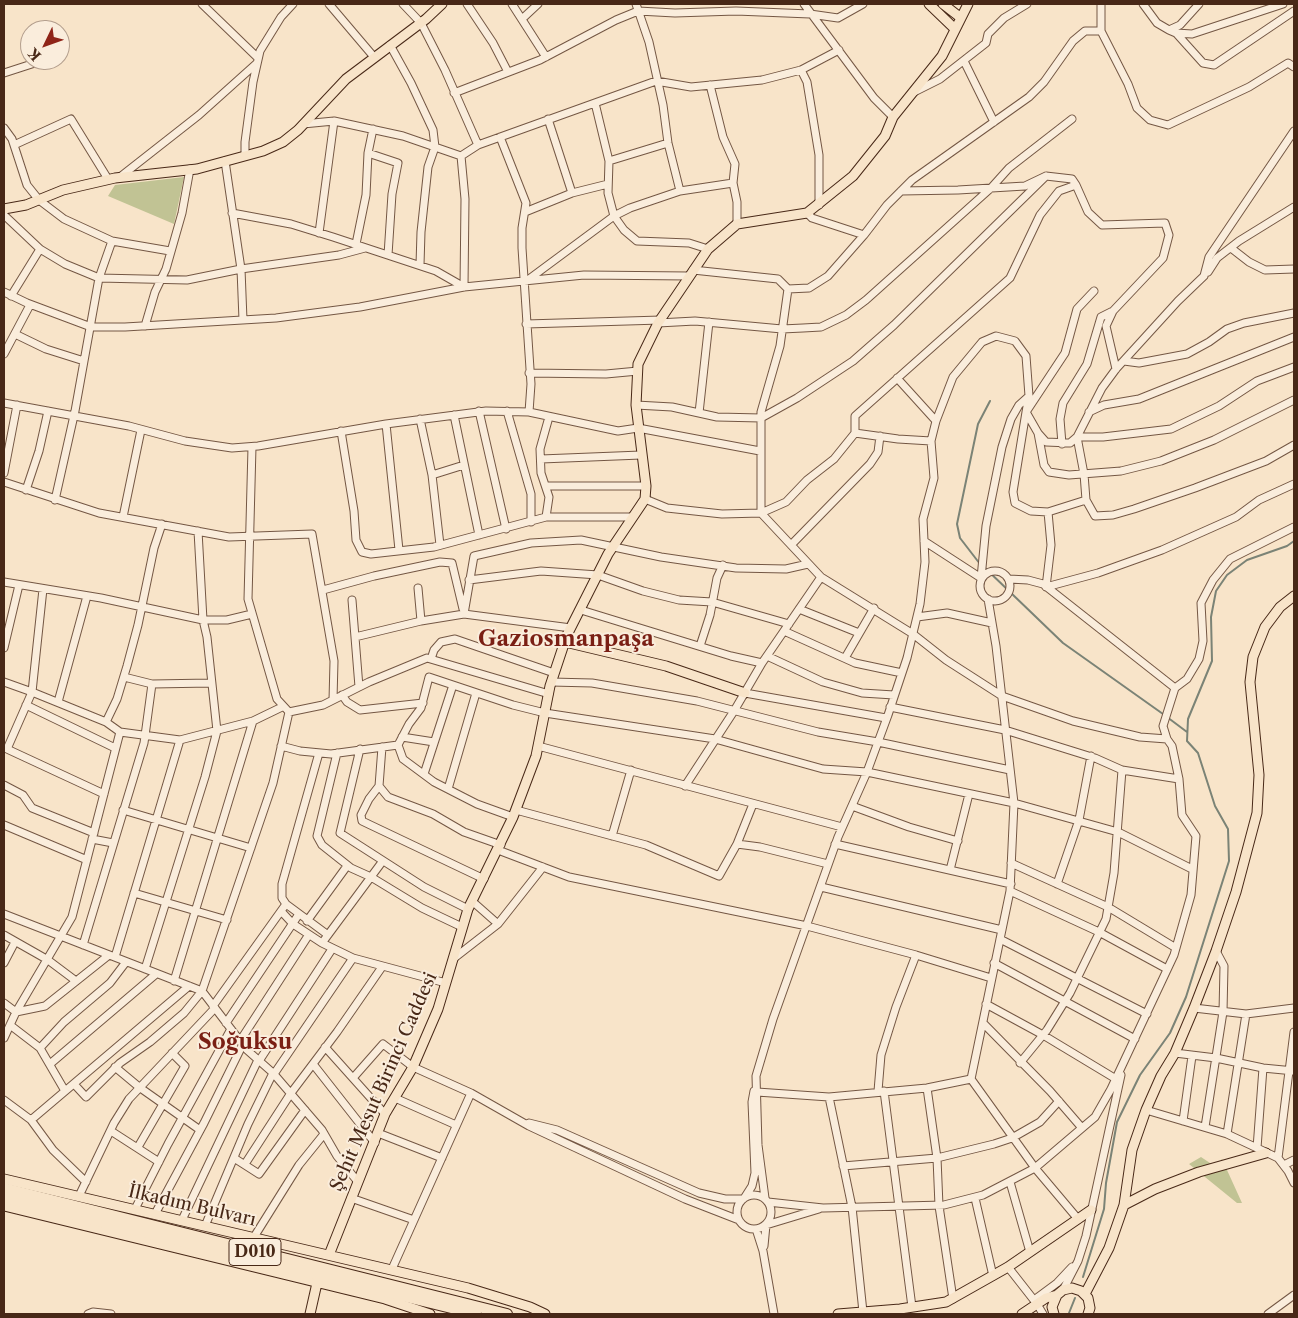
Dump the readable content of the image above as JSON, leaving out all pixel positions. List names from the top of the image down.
{
  "streets": {
    "highway": ["İlkadım Bulvarı", "D010"],
    "main road": ["Şehit Mesut Birinci Caddesi"]
  },
  "crossings": [
    ["Şehit Mesut Birinci Caddesi", "İlkadım Bulvarı"]
  ],
  "districts": ["Gaziosmanpaşa", "Soğuksu"],
  "north": "bottom left"
}
